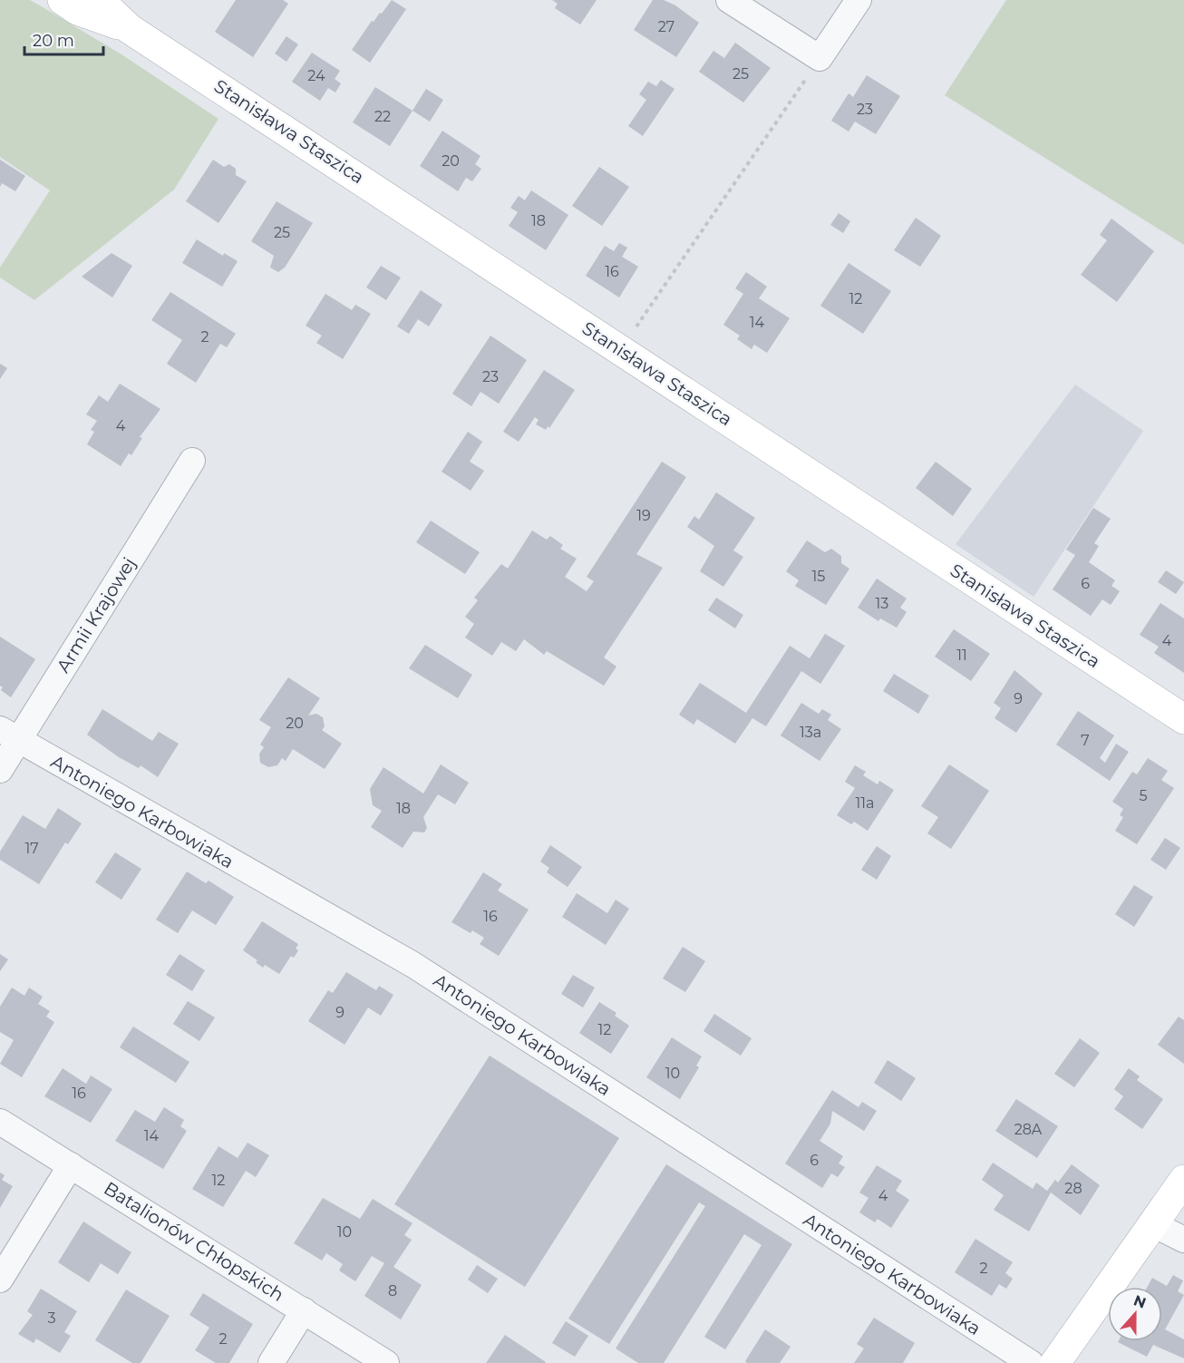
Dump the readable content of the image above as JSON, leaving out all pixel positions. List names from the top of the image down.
{
  "streets": {
    "street": [
      "Stanisława Staszica",
      "Armii Krajowej",
      "Antoniego Karbowiaka",
      "Batalionów Chłopskich"
    ]
  },
  "crossings": [
    ["Armii Krajowej", "Antoniego Karbowiaka"]
  ],
  "house_numbers": [
    "27",
    "25",
    "24",
    "23",
    "22",
    "20",
    "18",
    "25",
    "16",
    "12",
    "14",
    "2",
    "23",
    "4",
    "19",
    "15",
    "6",
    "13",
    "4",
    "11",
    "9",
    "20",
    "13a",
    "7",
    "5",
    "11a",
    "18",
    "17",
    "16",
    "9",
    "12",
    "10",
    "16",
    "28A",
    "14",
    "6",
    "12",
    "28",
    "4",
    "10",
    "2",
    "8",
    "3",
    "2"
  ],
  "scale_bar": "20 m",
  "north": "top"
}
